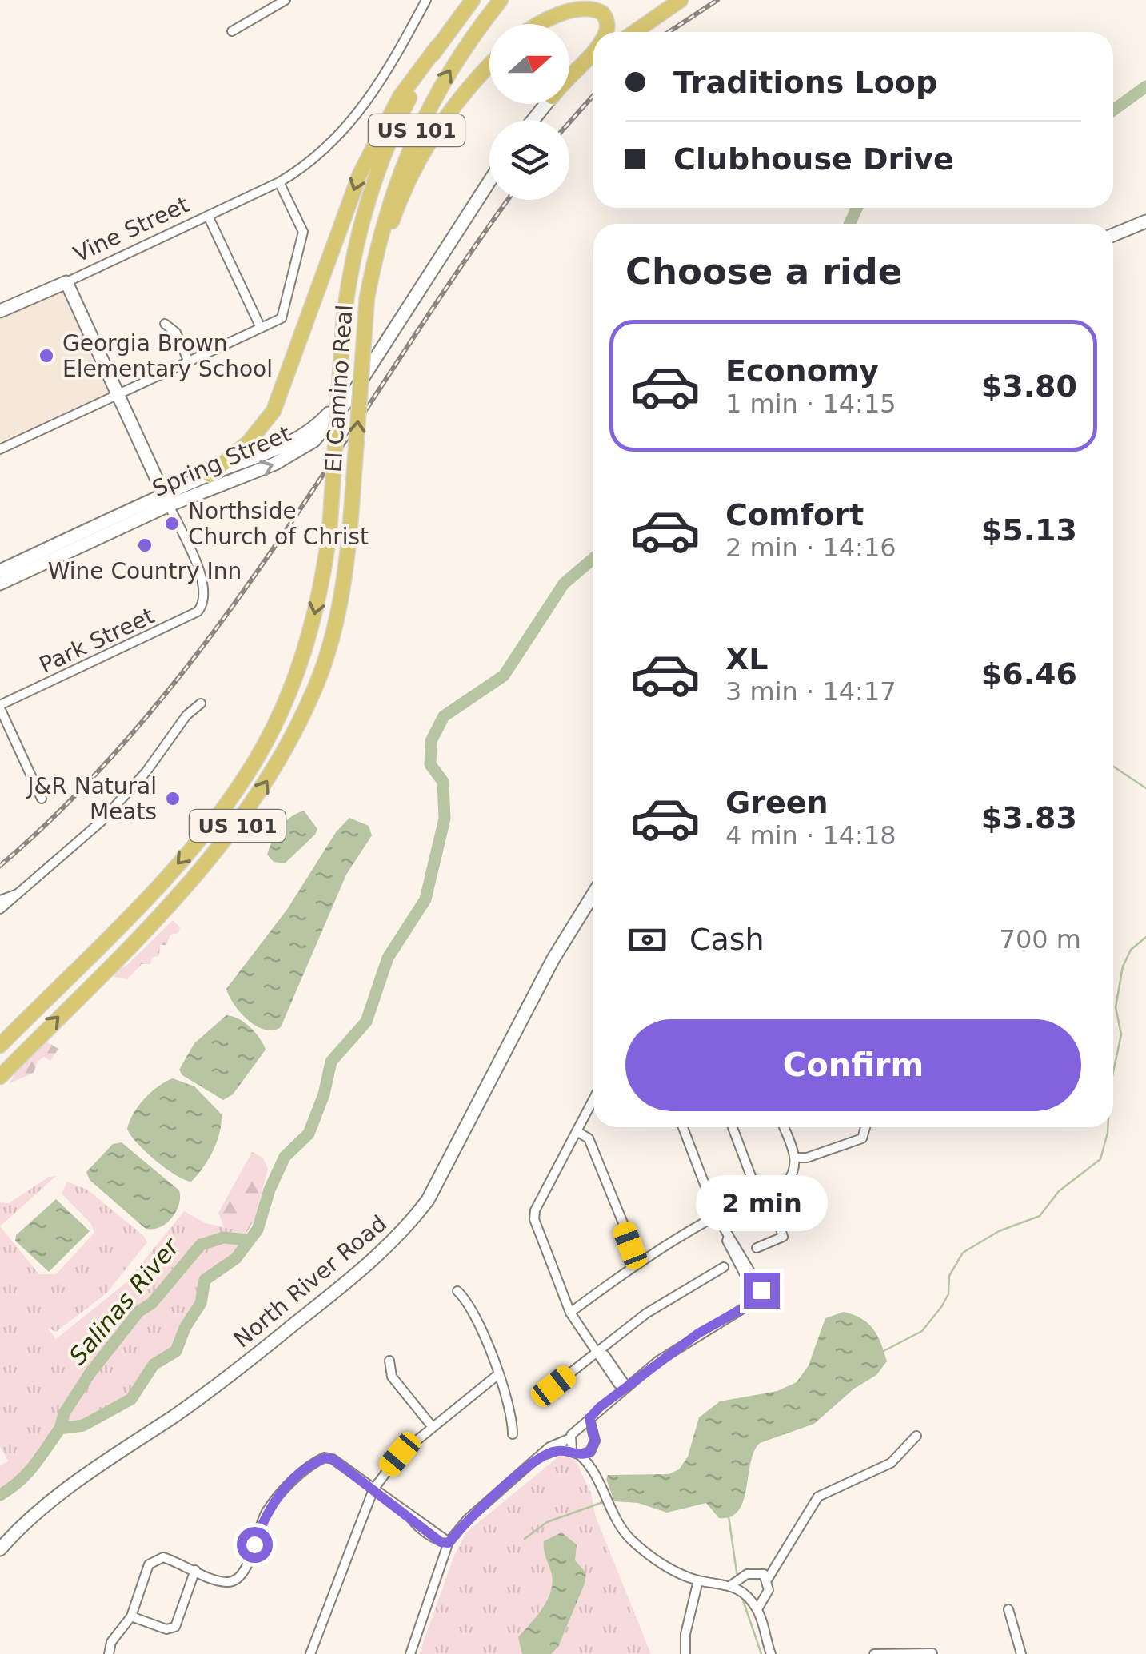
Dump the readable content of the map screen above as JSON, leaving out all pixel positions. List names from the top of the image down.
{
  "streets": {
    "highway": ["US 101", "El Camino Real"],
    "main road": ["Vine Street", "Spring Street", "North River Road"],
    "street": ["Park Street"]
  },
  "crossings": [
    ["Spring Street", "Park Street"]
  ],
  "water": ["Salinas River"],
  "places": [
    "Georgia Brown Elementary School",
    "Northside Church of Christ",
    "Wine Country Inn",
    "J&R Natural Meats"
  ],
  "north": "right",
  "page": {
    "banner": ["Traditions Loop", "Clubhouse Drive"],
    "heading": "Choose a ride",
    "list": [
      {
        "name": "Economy",
        "note": "1 min · 14:15",
        "value": "$3.80"
      },
      {
        "name": "Comfort",
        "note": "2 min · 14:16",
        "value": "$5.13"
      },
      {
        "name": "XL",
        "note": "3 min · 14:17",
        "value": "$6.46"
      },
      {
        "name": "Green",
        "note": "4 min · 14:18",
        "value": "$3.83"
      }
    ],
    "pay": ["Cash", "700 m"],
    "buttons": "Confirm",
    "bubble": "2 min"
  }
}
